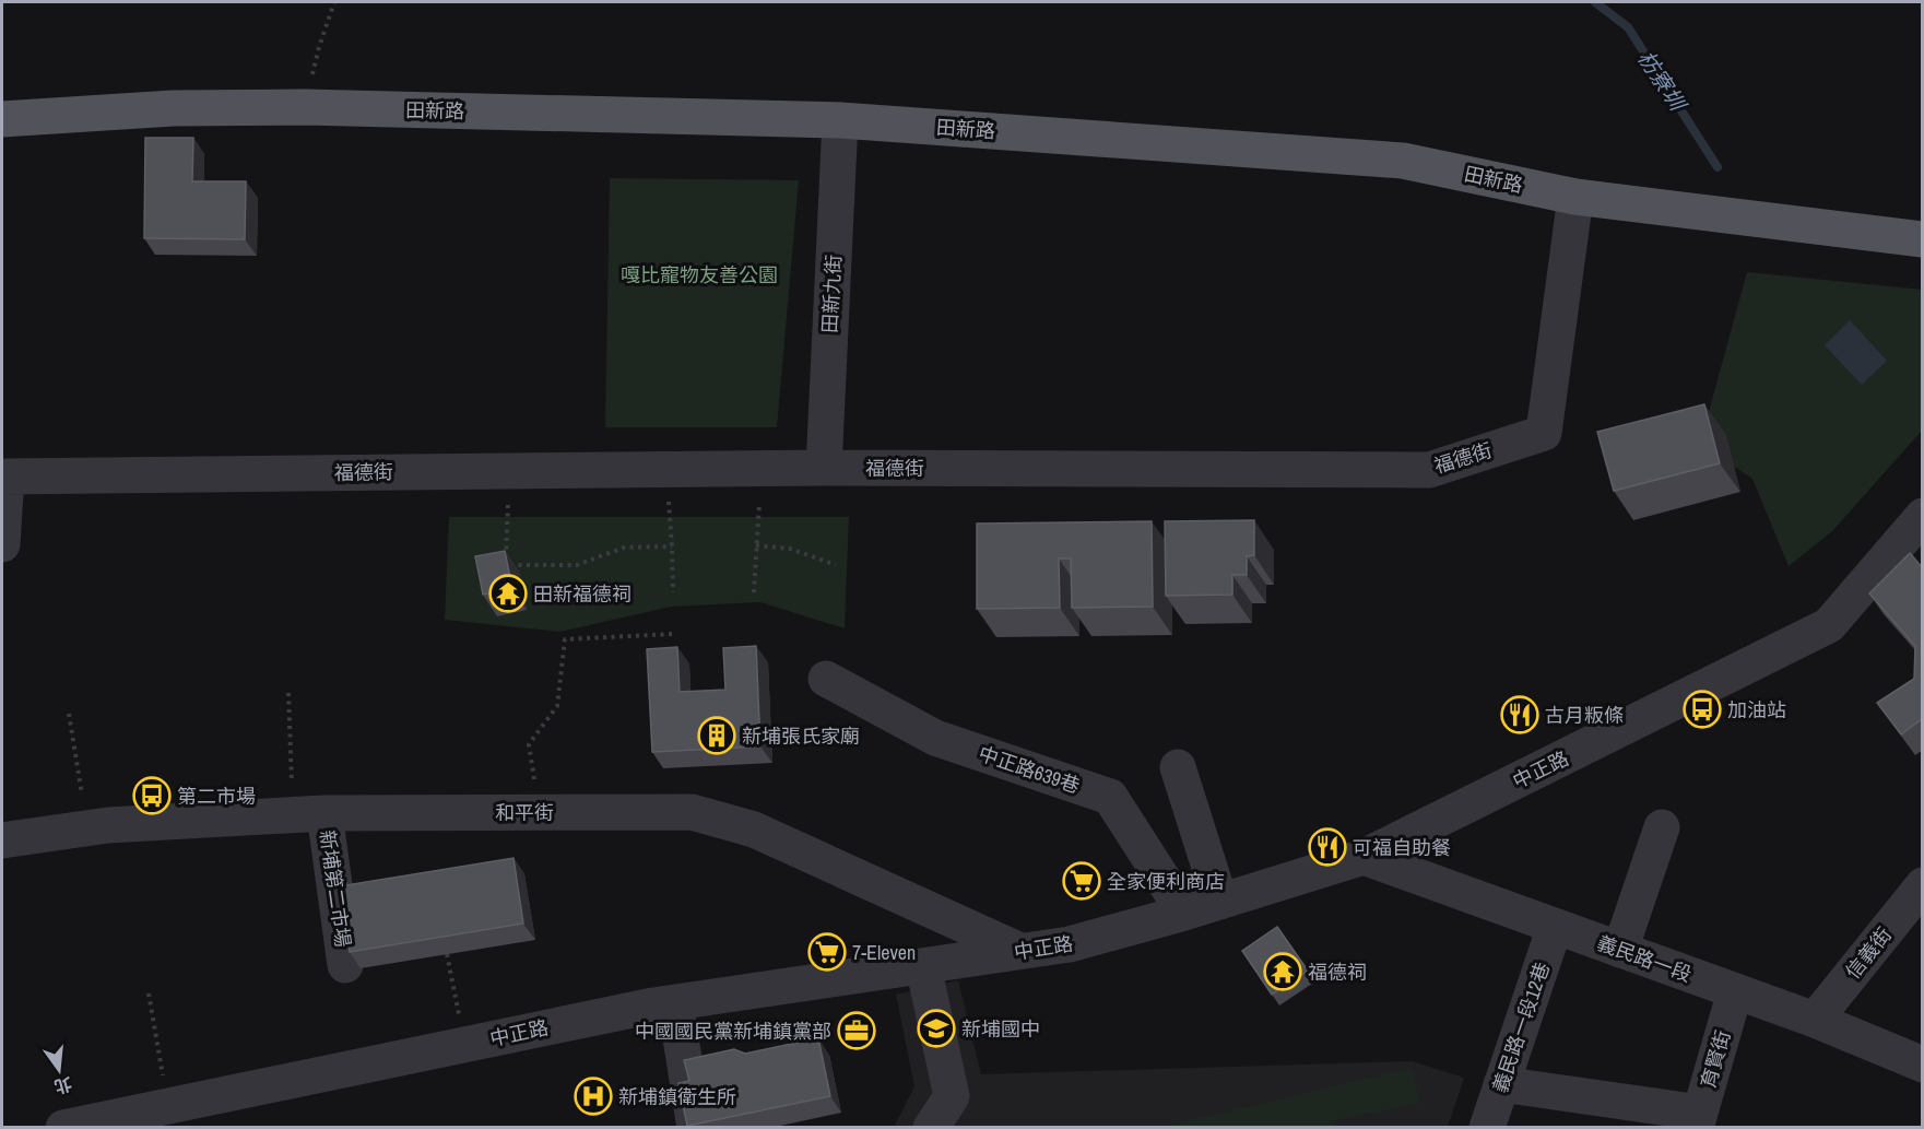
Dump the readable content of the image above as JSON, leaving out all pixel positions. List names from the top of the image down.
{
  "streets": {
    "main road": ["田新路"],
    "street": [
      "田新九街",
      "福德街",
      "中正路639巷",
      "中正路",
      "和平街",
      "新埔第二市場",
      "信義街",
      "義民路一段",
      "義民路一段12巷",
      "育賢街"
    ]
  },
  "crossings": [
    ["田新路", "田新九街"],
    ["田新路", "福德街"],
    ["田新九街", "福德街"],
    ["中正路639巷", "中正路"],
    ["中正路", "和平街"],
    ["中正路", "義民路一段"],
    ["和平街", "新埔第二市場"],
    ["信義街", "義民路一段"],
    ["義民路一段", "義民路一段12巷"],
    ["義民路一段", "育賢街"]
  ],
  "water": ["枋寮圳"],
  "parks": ["嘎比寵物友善公園"],
  "places": {
    "temple": ["田新福德祠", "福德祠"],
    "bus stop": ["加油站", "第二市場"],
    "restaurant": ["古月粄條", "可福自助餐"],
    "building": ["新埔張氏家廟"],
    "supermarket": ["全家便利商店", "7-Eleven"],
    "school or university": ["新埔國中"],
    "office": ["中國國民黨新埔鎮黨部"],
    "hospital": ["新埔鎮衛生所"]
  },
  "north": "bottom"
}
